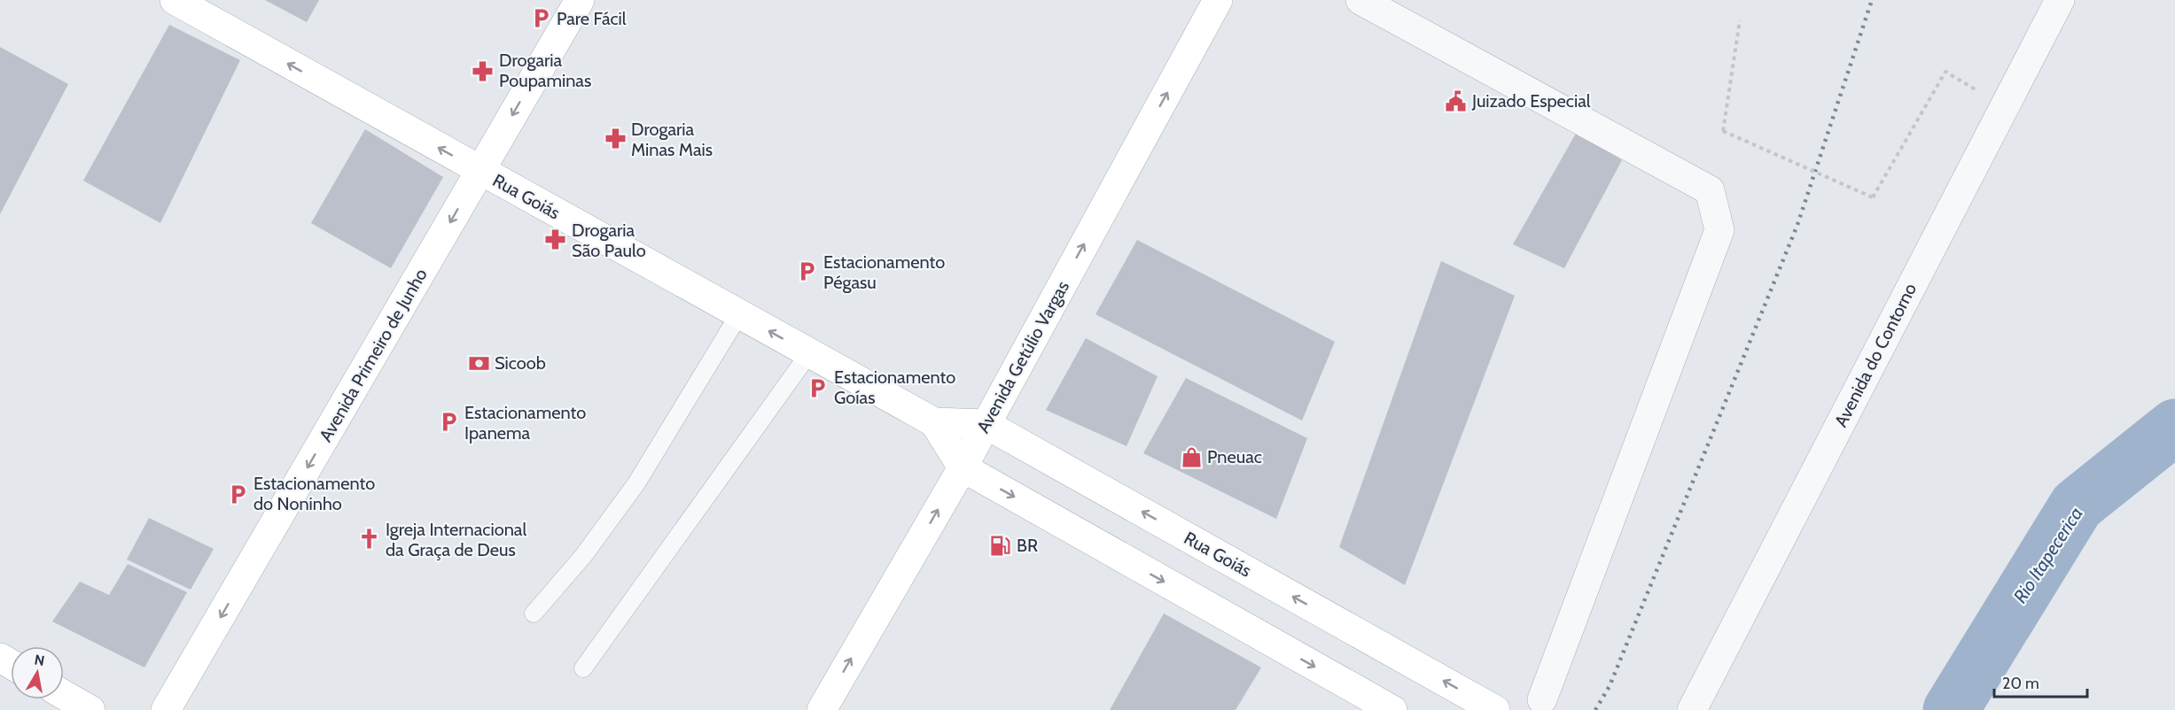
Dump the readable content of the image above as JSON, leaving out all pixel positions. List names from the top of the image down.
{
  "streets": {
    "main road": ["Rua Goiás", "Avenida Primeiro de Junho", "Avenida Getúlio Vargas"],
    "street": ["Avenida do Contorno"]
  },
  "crossings": [
    ["Rua Goiás", "Avenida Primeiro de Junho"],
    ["Rua Goiás", "Avenida Getúlio Vargas"]
  ],
  "one_way": ["Avenida Primeiro de Junho", "Avenida Getúlio Vargas"],
  "water": ["Rio Itapecerica"],
  "places": {
    "parking": [
      "Pare Fácil",
      "Estacionamento Pégasu",
      "Estacionamento Goías",
      "Estacionamento Ipanema",
      "Estacionamento do Noninho"
    ],
    "pharmacy": ["Drogaria Poupaminas", "Drogaria Minas Mais", "Drogaria São Paulo"],
    "public building": ["Juizado Especial"],
    "bank": ["Sicoob"],
    "shop": ["Pneuac"],
    "church": ["Igreja Internacional da Graça de Deus"],
    "fuel station": ["BR"]
  },
  "scale_bar": "20 m",
  "north": "top"
}
